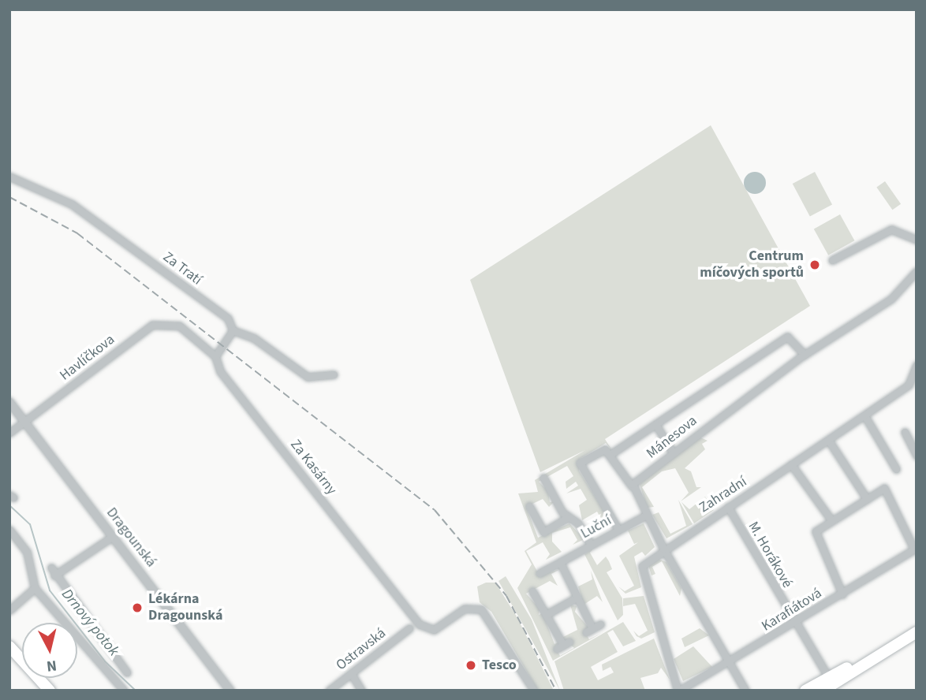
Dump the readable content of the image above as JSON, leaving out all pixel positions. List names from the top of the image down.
{
  "streets": {
    "street": [
      "Za Tratí",
      "Havlíčkova",
      "Mánesova",
      "Za Kasárny",
      "Zahradní",
      "Luční",
      "Dragounská",
      "M. Horákové",
      "Karafiátová",
      "Ostravská"
    ]
  },
  "crossings": [
    ["Havlíčkova", "Za Kasárny"],
    ["Havlíčkova", "Dragounská"],
    ["Zahradní", "M. Horákové"],
    ["Zahradní", "Karafiátová"],
    ["M. Horákové", "Karafiátová"]
  ],
  "water": ["Drnový potok"],
  "places": ["Centrum míčových sportů", "Lékárna Dragounská", "Tesco"],
  "north": "bottom"
}
